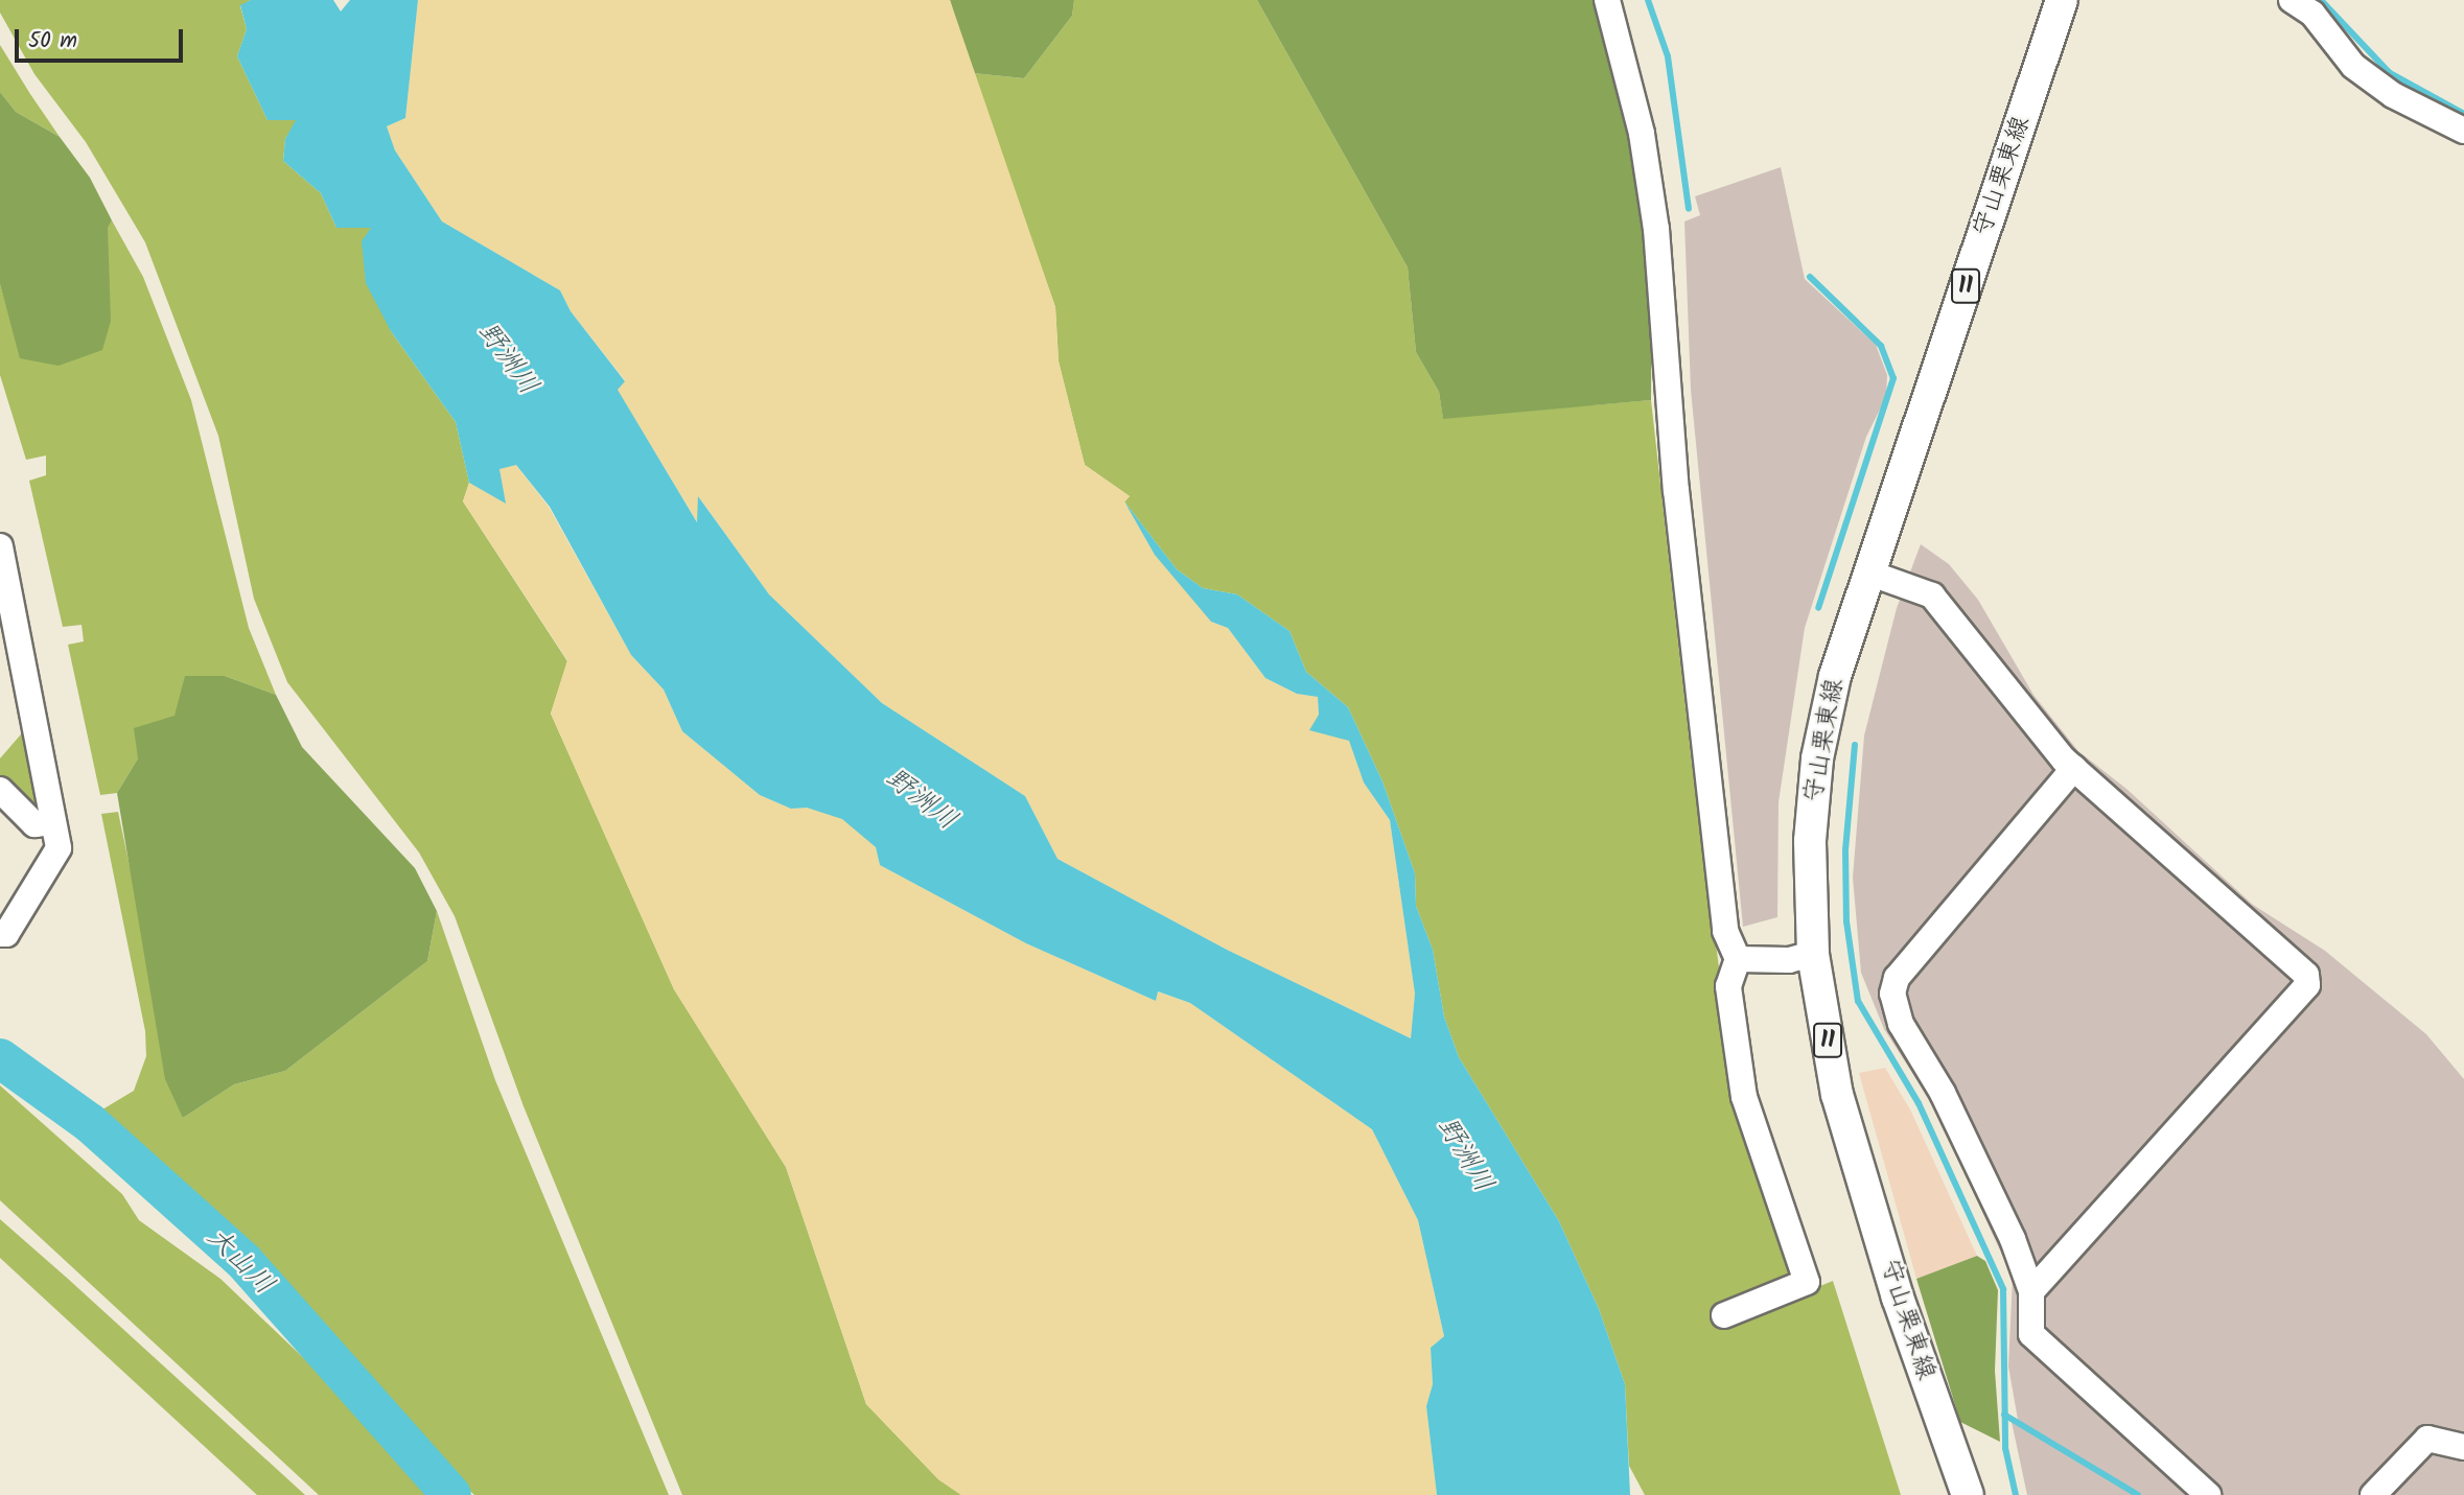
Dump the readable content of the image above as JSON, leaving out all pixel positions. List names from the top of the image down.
{
  "streets": {
    "main road": ["守山栗東線", "11"]
  },
  "water": ["野洲川", "大山川"],
  "scale_bar": "50 m"
}
